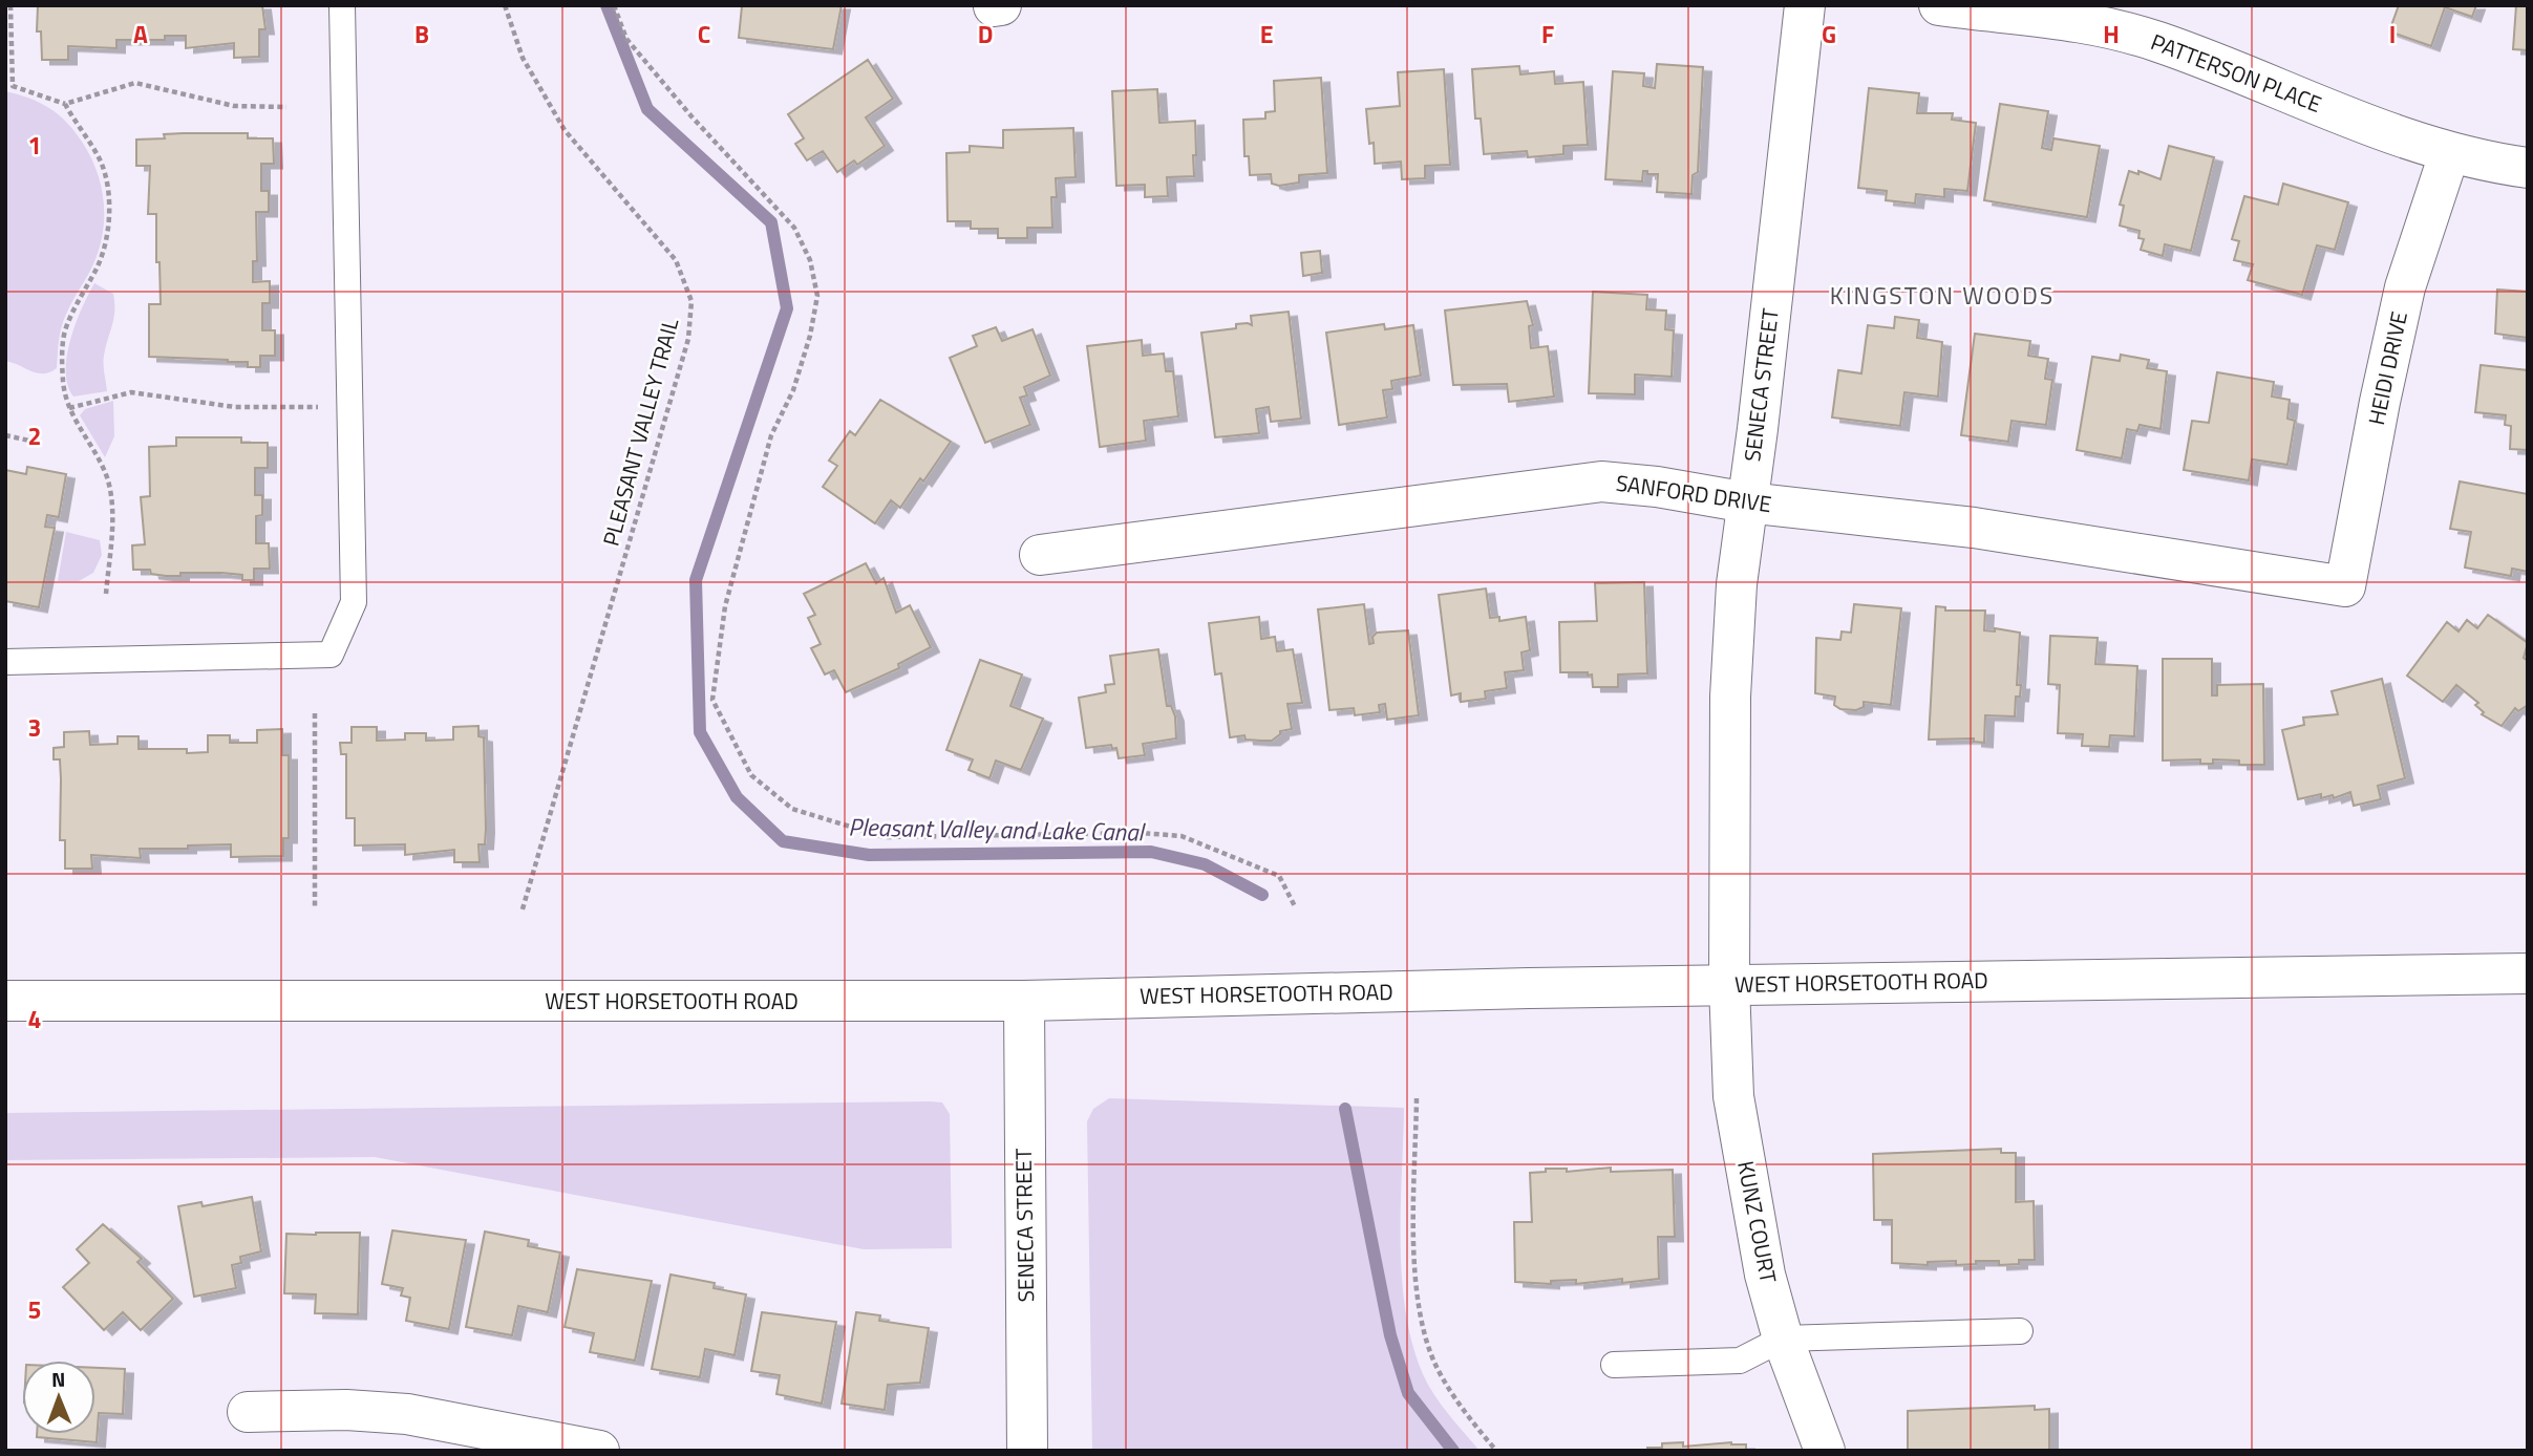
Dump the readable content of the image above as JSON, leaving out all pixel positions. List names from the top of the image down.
{
  "streets": {
    "street": [
      "PATTERSON PLACE",
      "HEIDI DRIVE",
      "SENECA STREET",
      "SANFORD DRIVE",
      "WEST HORSETOOTH ROAD",
      "KUNZ COURT"
    ],
    "path": ["PLEASANT VALLEY TRAIL"]
  },
  "crossings": [
    ["PATTERSON PLACE", "HEIDI DRIVE"],
    ["HEIDI DRIVE", "SANFORD DRIVE"],
    ["SENECA STREET", "SANFORD DRIVE"],
    ["SENECA STREET", "WEST HORSETOOTH ROAD"],
    ["SENECA STREET", "KUNZ COURT"],
    ["WEST HORSETOOTH ROAD", "KUNZ COURT"]
  ],
  "districts": ["KINGSTON WOODS"],
  "water": ["Pleasant Valley and Lake Canal"],
  "north": "top",
  "grid": {
    "columns": [
      "A",
      "B",
      "C",
      "D",
      "E",
      "F",
      "G",
      "H",
      "I"
    ],
    "rows": [
      "1",
      "2",
      "3",
      "4",
      "5"
    ]
  }
}
